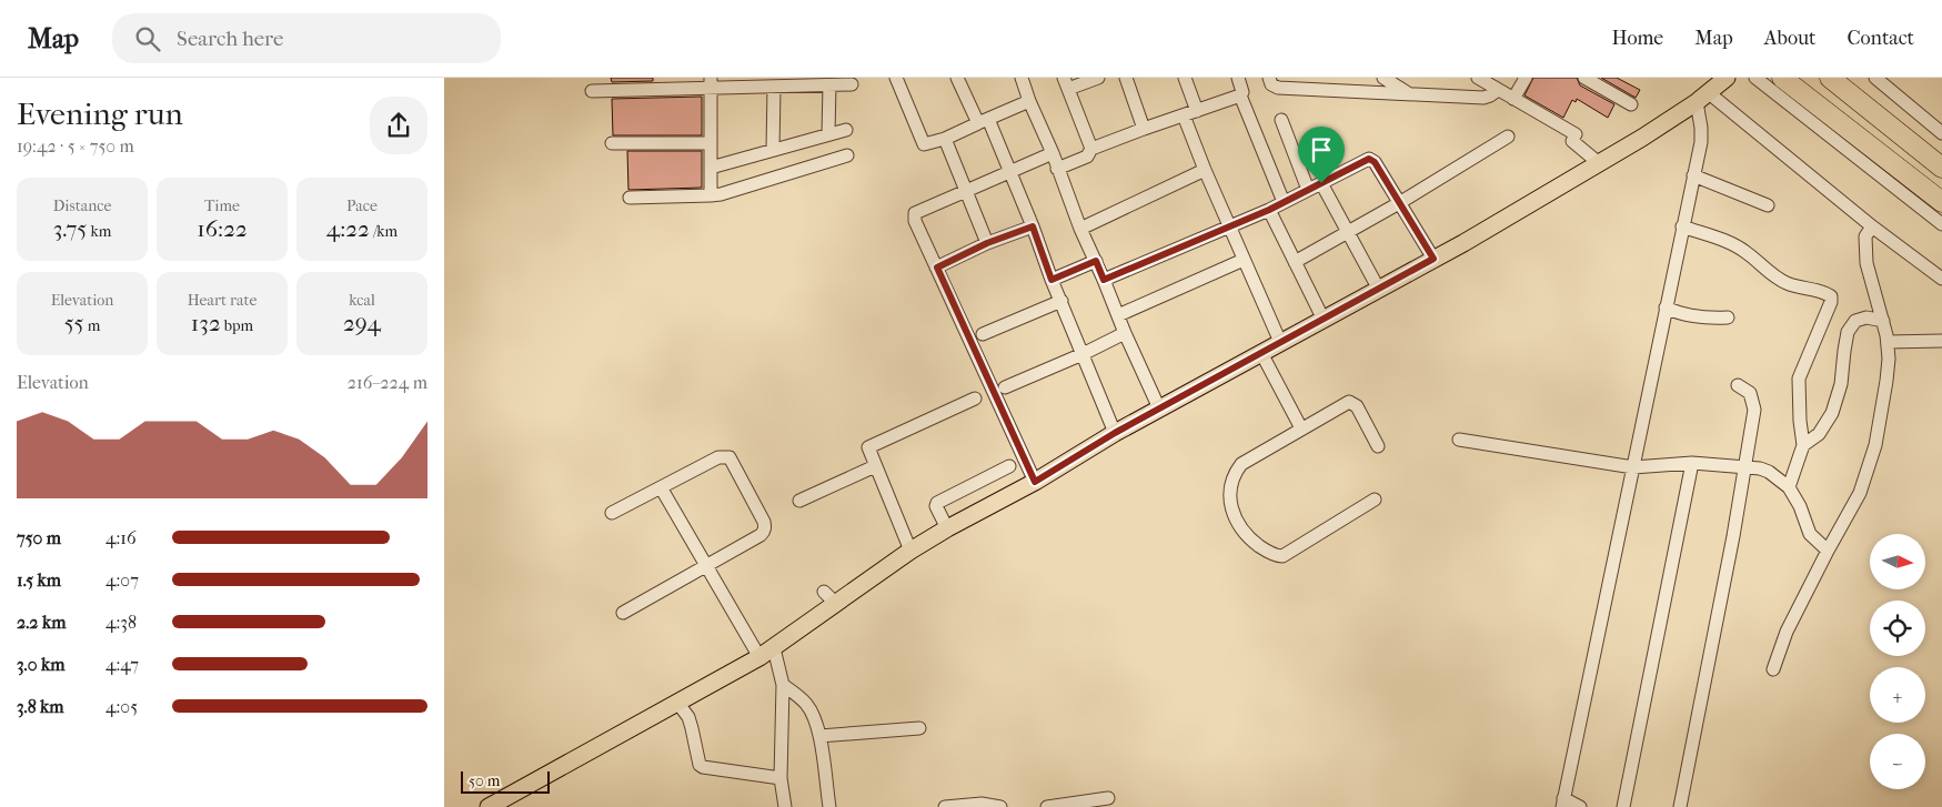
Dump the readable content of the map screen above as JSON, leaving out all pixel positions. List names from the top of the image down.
{
  "scale_bar": "50 m",
  "north": "right",
  "page": {
    "header": "Map",
    "search": "Search here",
    "nav": [
      "Home",
      "Map",
      "About",
      "Contact"
    ],
    "heading": ["Evening run", "19:42 · 5 × 750 m"],
    "stats": [
      ["Distance", "3.75 km"],
      ["Time", "16:22"],
      ["Pace", "4:22 /km"],
      ["Elevation", "55 m"],
      ["Heart rate", "132 bpm"],
      ["kcal", "294"]
    ],
    "chart": ["Elevation", "216–224 m"],
    "list": [
      {
        "name": "750 m",
        "note": "4:16"
      },
      {
        "name": "1.5 km",
        "note": "4:07"
      },
      {
        "name": "2.2 km",
        "note": "4:38"
      },
      {
        "name": "3.0 km",
        "note": "4:47"
      },
      {
        "name": "3.8 km",
        "note": "4:05"
      }
    ],
    "map_buttons": ["+", "−"],
    "scale": "50 m"
  }
}
